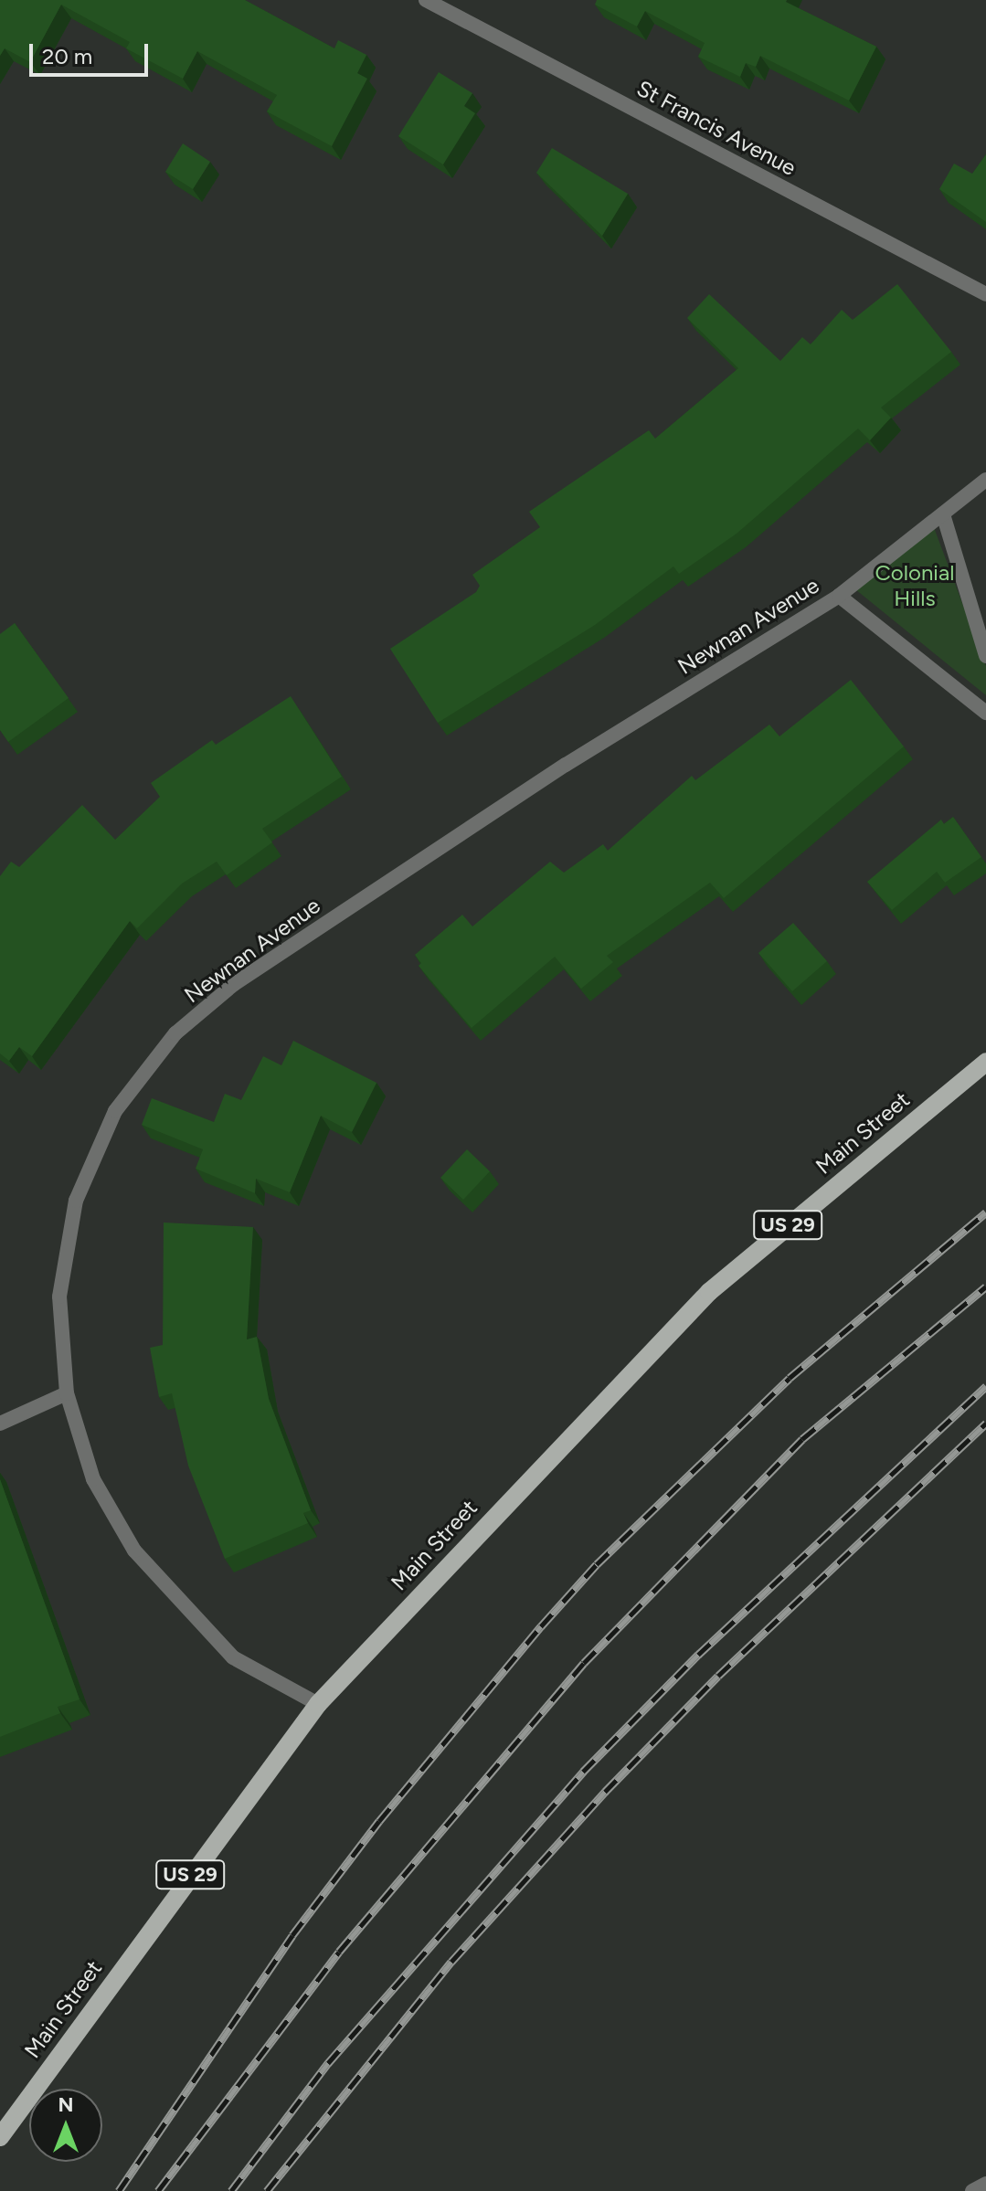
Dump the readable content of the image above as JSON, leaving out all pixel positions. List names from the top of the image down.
{
  "streets": {
    "main road": ["Main Street", "US 29"],
    "street": ["St Francis Avenue", "Newnan Avenue"]
  },
  "crossings": [
    ["Newnan Avenue", "Main Street"]
  ],
  "parks": ["Colonial Hills"],
  "scale_bar": "20 m",
  "north": "top"
}
